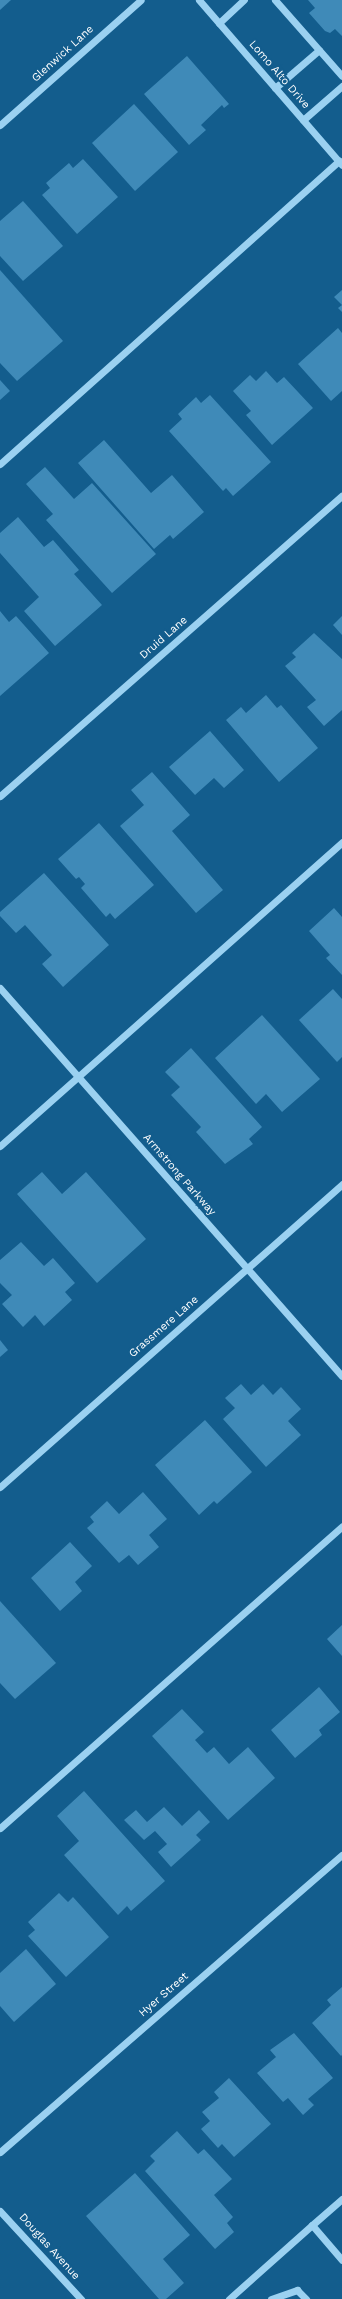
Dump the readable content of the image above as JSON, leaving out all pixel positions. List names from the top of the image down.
{
  "streets": {
    "street": [
      "Glenwick Lane",
      "Lomo Alto Drive",
      "Druid Lane",
      "Armstrong Parkway",
      "Grassmere Lane",
      "Hyer Street",
      "Douglas Avenue"
    ]
  },
  "crossings": [
    ["Armstrong Parkway", "Grassmere Lane"]
  ]
}
